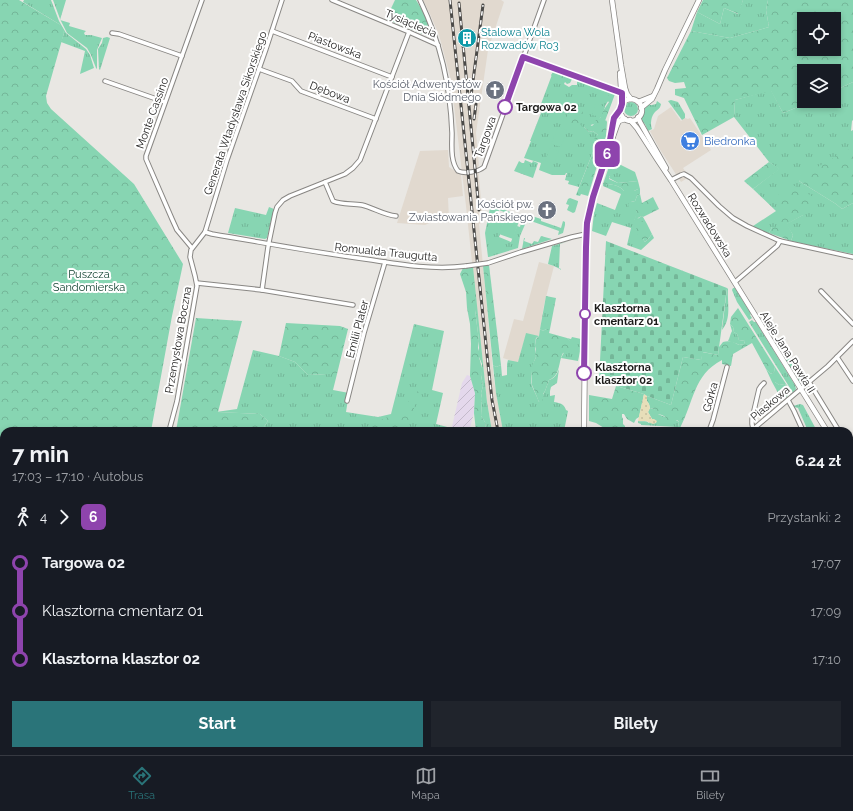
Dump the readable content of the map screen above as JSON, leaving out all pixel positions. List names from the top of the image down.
{
  "streets": {
    "street": [
      "Tysiąclecia",
      "Piastowska",
      "Dębowa",
      "Monte Cassino",
      "Generała Władysława Sikorskiego",
      "Targowa",
      "Rozwadowska",
      "Romualda Traugutta",
      "Emilii Plater",
      "Przemysłowa Boczna",
      "Aleje Jana Pawła II",
      "Górka",
      "Piaskowa"
    ]
  },
  "crossings": [
    ["Tysiąclecia", "Targowa"],
    ["Piastowska", "Generała Władysława Sikorskiego"],
    ["Dębowa", "Generała Władysława Sikorskiego"],
    ["Monte Cassino", "Przemysłowa Boczna"],
    ["Generała Władysława Sikorskiego", "Romualda Traugutta"],
    ["Rozwadowska", "Aleje Jana Pawła II"],
    ["Romualda Traugutta", "Emilii Plater"],
    ["Aleje Jana Pawła II", "Piaskowa"]
  ],
  "parks": ["Puszcza Sandomierska"],
  "places": {
    "building": ["Stalowa Wola Rozwadów Ro3"],
    "church": ["Kościół Adwentystów Dnia Siódmego", "Kościół pw. Zwiastowania Pańskiego"],
    "other": ["Targowa 02", "Klasztorna cmentarz 01", "Klasztorna klasztor 02"],
    "supermarket": ["Biedronka"]
  },
  "lines": ["bus line 6"],
  "page": {
    "on_map": "6",
    "heading": ["7 min", "17:03 – 17:10 · Autobus", "6.24 zł"],
    "legs": ["4", "6", "Przystanki: 2"],
    "list": [
      {
        "name": "Targowa 02",
        "value": "17:07"
      },
      {
        "name": "Klasztorna cmentarz 01",
        "value": "17:09"
      },
      {
        "name": "Klasztorna klasztor 02",
        "value": "17:10"
      }
    ],
    "buttons": ["Start", "Bilety"],
    "tabs": ["Trasa", "Mapa", "Bilety"]
  }
}
